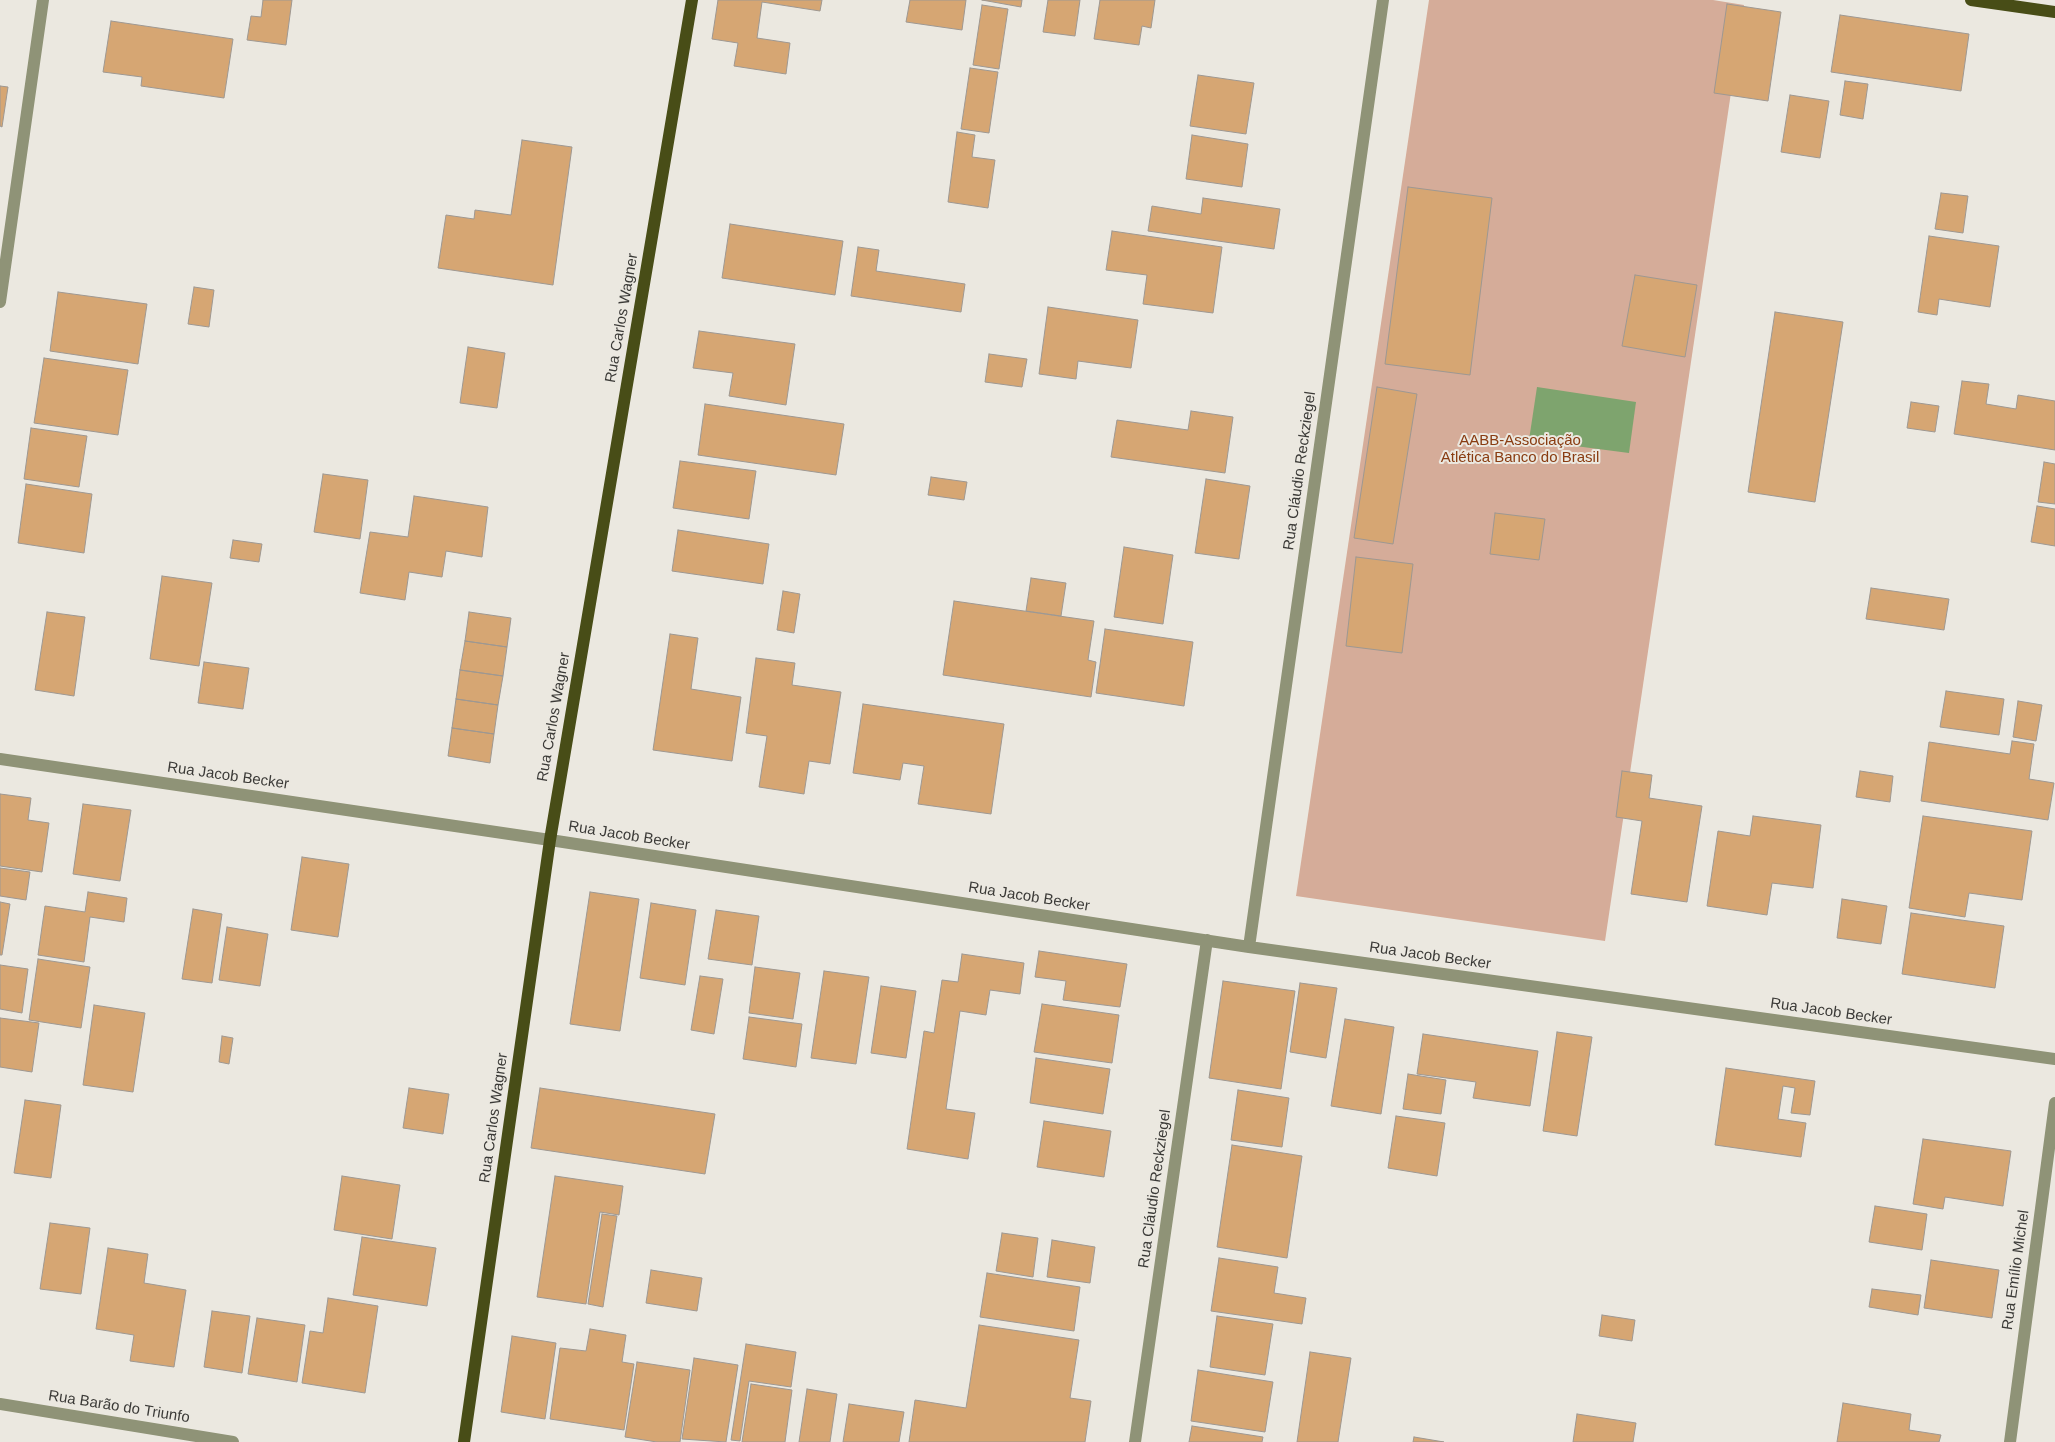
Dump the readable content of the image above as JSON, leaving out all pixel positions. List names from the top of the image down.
{
  "streets": {
    "main road": ["Rua Carlos Wagner"],
    "street": [
      "Rua Cláudio Reckziegel",
      "Rua Jacob Becker",
      "Rua Emílio Michel",
      "Rua Barão do Triunfo"
    ]
  },
  "crossings": [
    ["Rua Carlos Wagner", "Rua Jacob Becker"],
    ["Rua Cláudio Reckziegel", "Rua Jacob Becker"]
  ],
  "parks": ["AABB-Associação Atlética Banco do Brasil"]
}
